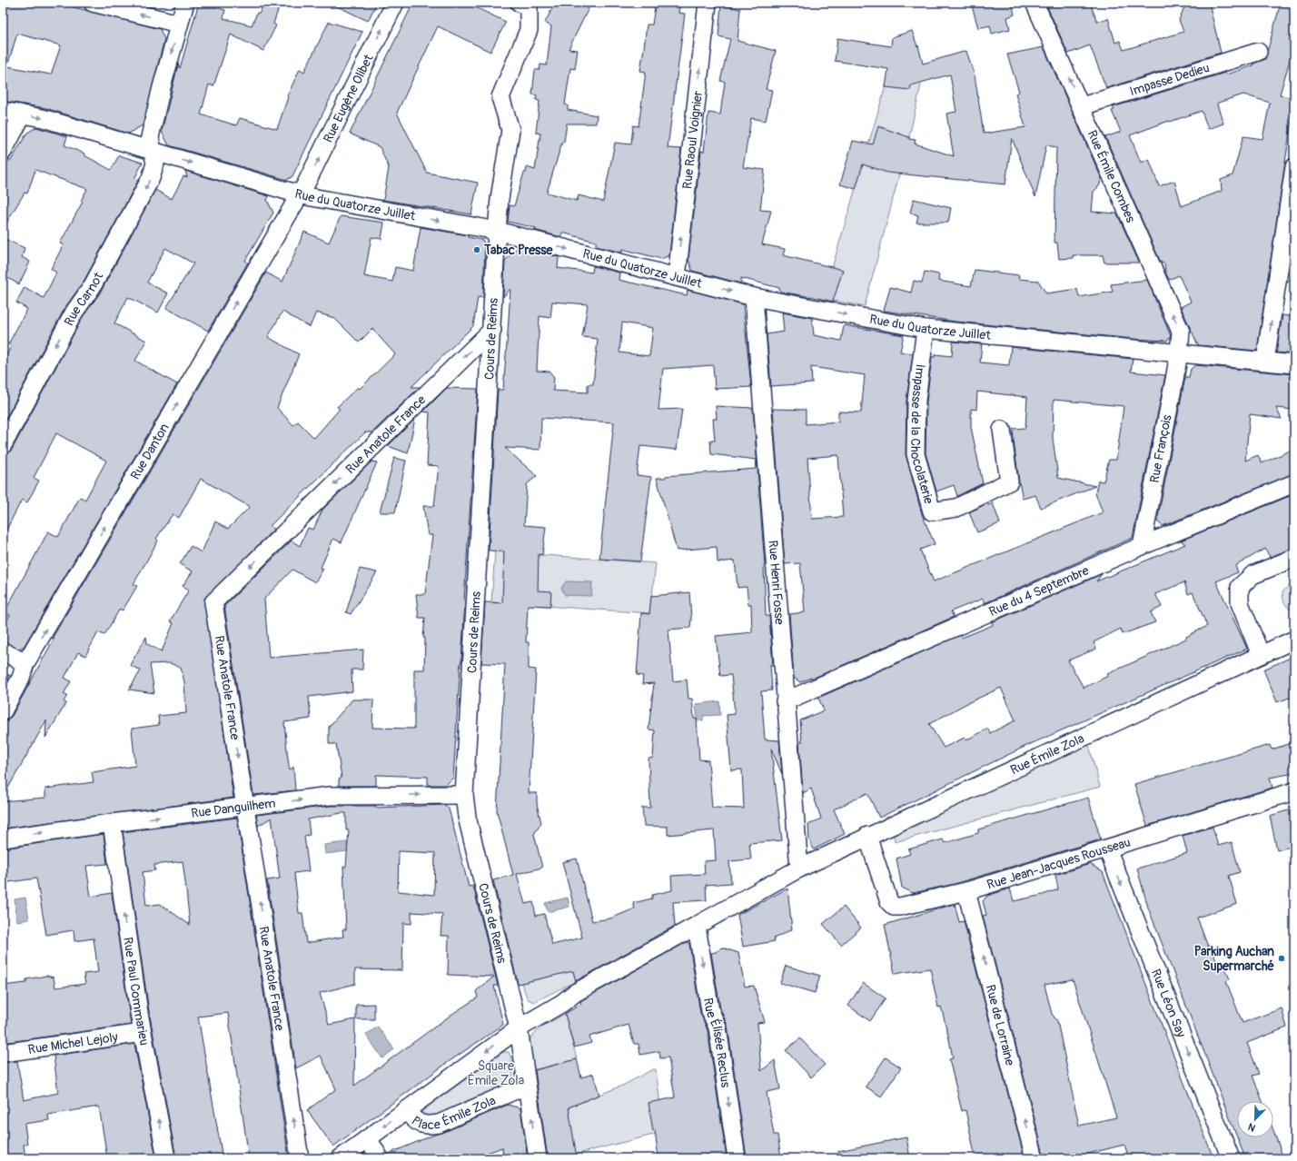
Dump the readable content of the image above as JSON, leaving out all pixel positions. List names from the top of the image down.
{
  "streets": {
    "street": [
      "Impasse Dedieu",
      "Rue Eugène Olibet",
      "Rue Raoul Voignier",
      "Rue Émile Combes",
      "Rue du Quatorze Juillet",
      "Rue Carnot",
      "Cours de Reims",
      "Impasse de la Chocolaterie",
      "Rue Anatole France",
      "Rue François",
      "Rue Danton",
      "Rue Henri Fosse",
      "Rue du 4 Septembre",
      "Rue Émile Zola",
      "Rue Danguilhem",
      "Rue Jean-Jacques Rousseau",
      "Rue Paul Commarieu",
      "Rue Léon Say",
      "Rue de Lorraine",
      "Rue Élisée Reclus",
      "Rue Michel Lejoly",
      "Place Émile Zola"
    ]
  },
  "crossings": [
    ["Impasse Dedieu", "Rue Émile Combes"],
    ["Rue Eugène Olibet", "Rue du Quatorze Juillet"],
    ["Rue Eugène Olibet", "Rue Danton"],
    ["Rue Raoul Voignier", "Rue du Quatorze Juillet"],
    ["Rue Émile Combes", "Rue du Quatorze Juillet"],
    ["Rue Émile Combes", "Rue François"],
    ["Rue du Quatorze Juillet", "Rue Carnot"],
    ["Rue du Quatorze Juillet", "Cours de Reims"],
    ["Rue du Quatorze Juillet", "Impasse de la Chocolaterie"],
    ["Rue du Quatorze Juillet", "Rue François"],
    ["Rue du Quatorze Juillet", "Rue Danton"],
    ["Rue du Quatorze Juillet", "Rue Henri Fosse"],
    ["Cours de Reims", "Rue Anatole France"],
    ["Cours de Reims", "Rue Émile Zola"],
    ["Cours de Reims", "Rue Danguilhem"],
    ["Cours de Reims", "Place Émile Zola"],
    ["Rue Anatole France", "Rue Danguilhem"],
    ["Rue François", "Rue du 4 Septembre"],
    ["Rue Henri Fosse", "Rue du 4 Septembre"],
    ["Rue Henri Fosse", "Rue Émile Zola"],
    ["Rue Émile Zola", "Rue Jean-Jacques Rousseau"],
    ["Rue Émile Zola", "Rue Élisée Reclus"],
    ["Rue Émile Zola", "Place Émile Zola"],
    ["Rue Danguilhem", "Rue Paul Commarieu"],
    ["Rue Jean-Jacques Rousseau", "Rue Léon Say"],
    ["Rue Jean-Jacques Rousseau", "Rue de Lorraine"],
    ["Rue Paul Commarieu", "Rue Michel Lejoly"]
  ],
  "one_way": [
    "Rue Eugène Olibet",
    "Rue Raoul Voignier",
    "Rue Émile Combes",
    "Rue du Quatorze Juillet",
    "Rue Carnot",
    "Rue Danton",
    "Rue Danguilhem",
    "Rue Paul Commarieu",
    "Rue Léon Say",
    "Rue de Lorraine",
    "Rue Élisée Reclus"
  ],
  "parks": ["Square Émile Zola"],
  "places": ["Tabac Presse", "Parking Auchan Supermarché"],
  "north": "bottom left"
}
